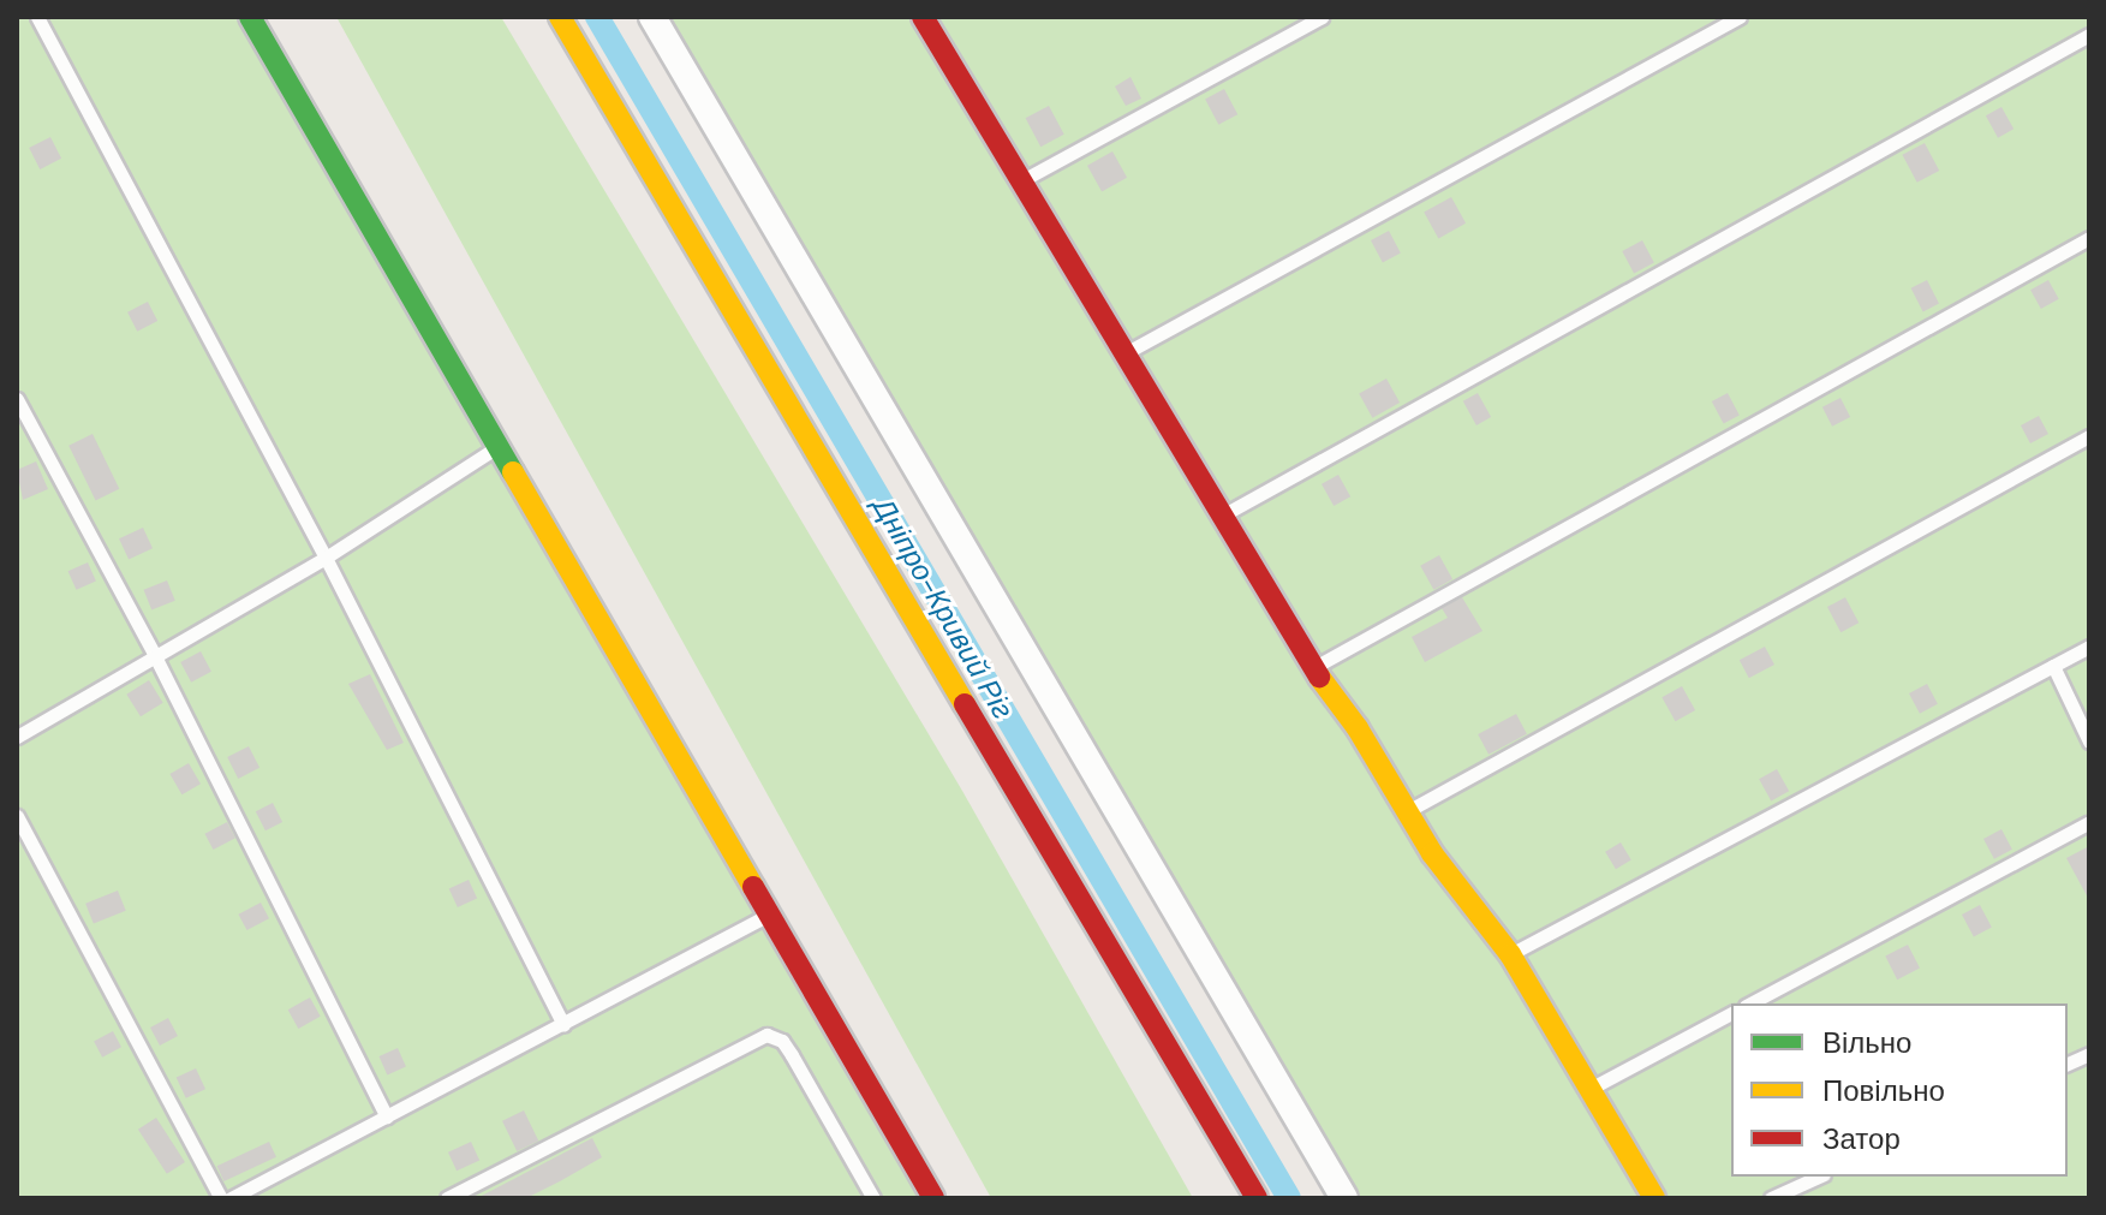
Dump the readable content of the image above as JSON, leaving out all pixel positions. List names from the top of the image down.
{
  "water": ["Дніпро-Кривий Ріг"],
  "legend": ["Вільно", "Повільно", "Затор"]
}
